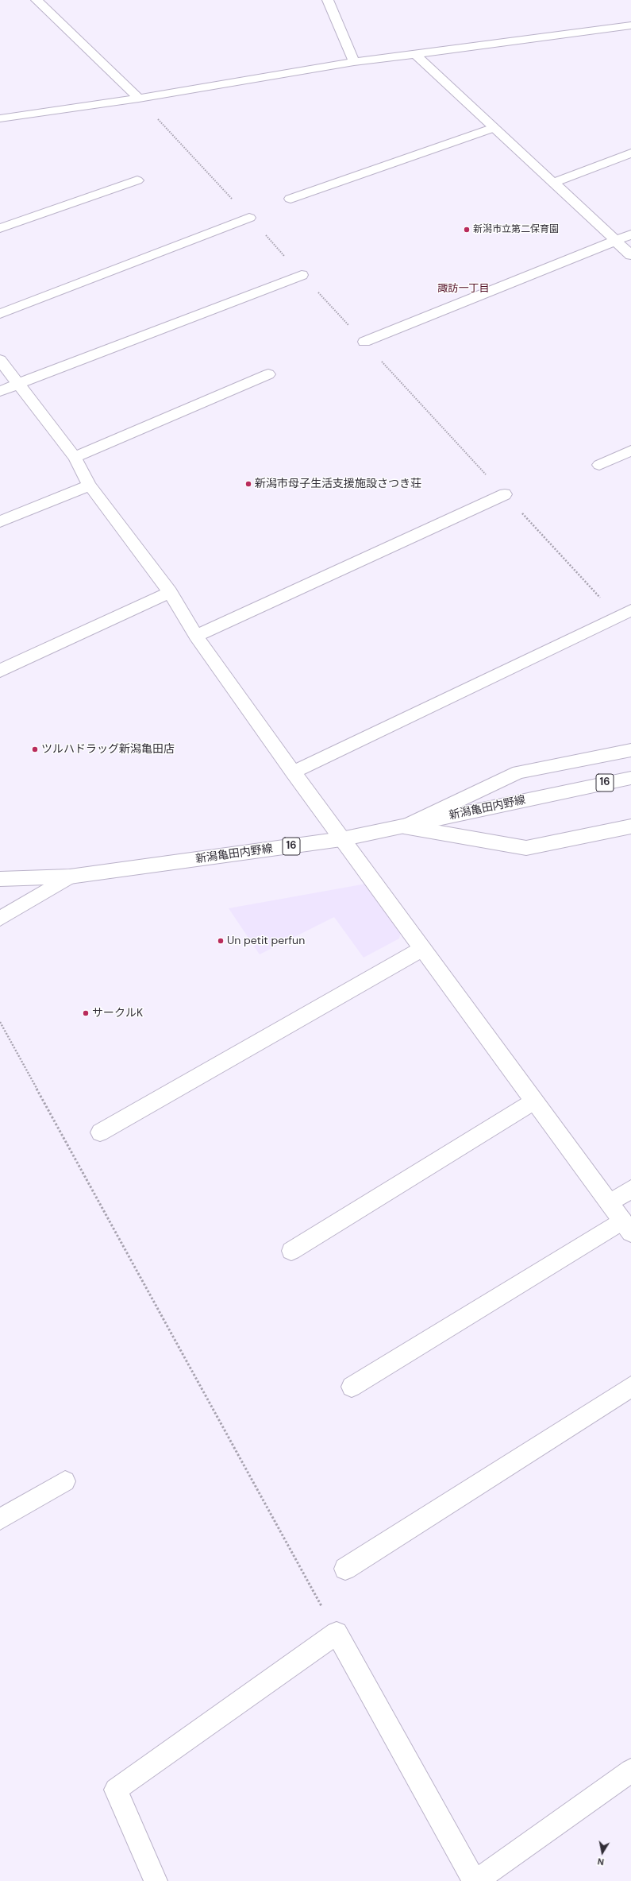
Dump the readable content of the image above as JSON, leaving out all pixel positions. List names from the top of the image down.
{
  "streets": {
    "street": ["16", "新潟亀田内野線"]
  },
  "districts": ["諏訪一丁目"],
  "places": [
    "新潟市立第二保育園",
    "新潟市母子生活支援施設さつき荘",
    "ツルハドラッグ新潟亀田店",
    "Un petit perfun",
    "サークルK"
  ],
  "north": "bottom"
}
